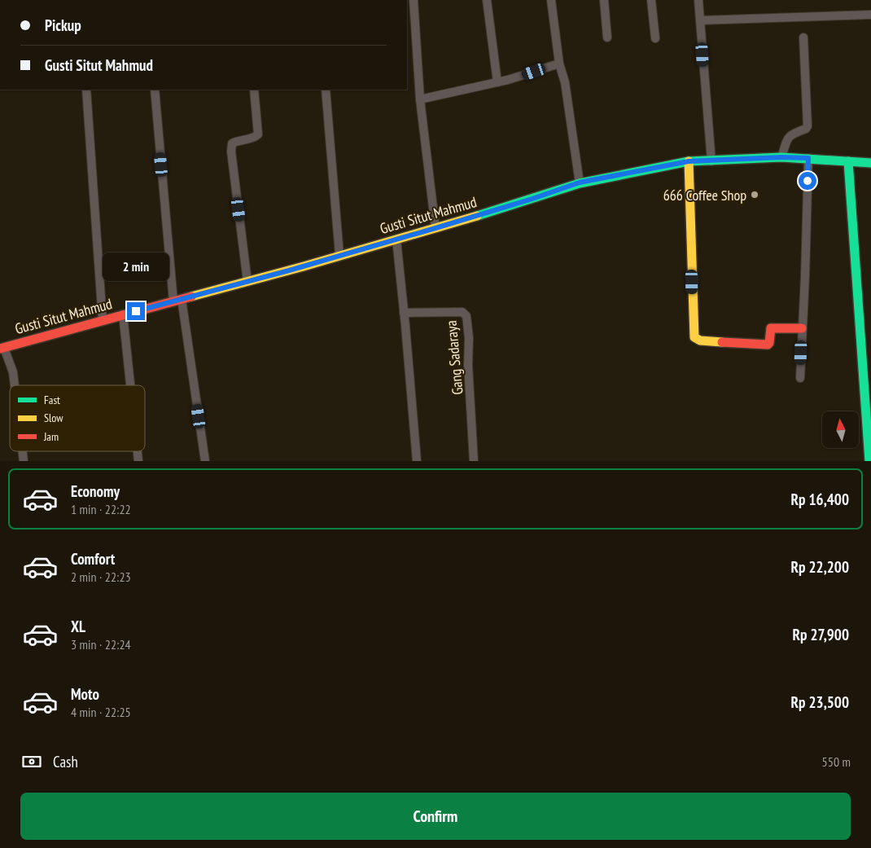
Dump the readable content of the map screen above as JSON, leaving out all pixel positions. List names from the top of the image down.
{
  "streets": {
    "main road": ["Gusti Situt Mahmud"],
    "street": ["Gang Sadaraya"]
  },
  "places": ["666 Coffee Shop"],
  "legend": ["Fast", "Slow", "Jam"],
  "north": "top",
  "page": {
    "banner": ["Pickup", "Gusti Situt Mahmud"],
    "bubble": "2 min",
    "list": [
      {
        "name": "Economy",
        "note": "1 min · 22:22",
        "value": "Rp 16,400"
      },
      {
        "name": "Comfort",
        "note": "2 min · 22:23",
        "value": "Rp 22,200"
      },
      {
        "name": "XL",
        "note": "3 min · 22:24",
        "value": "Rp 27,900"
      },
      {
        "name": "Moto",
        "note": "4 min · 22:25",
        "value": "Rp 23,500"
      }
    ],
    "pay": ["Cash", "550 m"],
    "buttons": "Confirm"
  }
}
